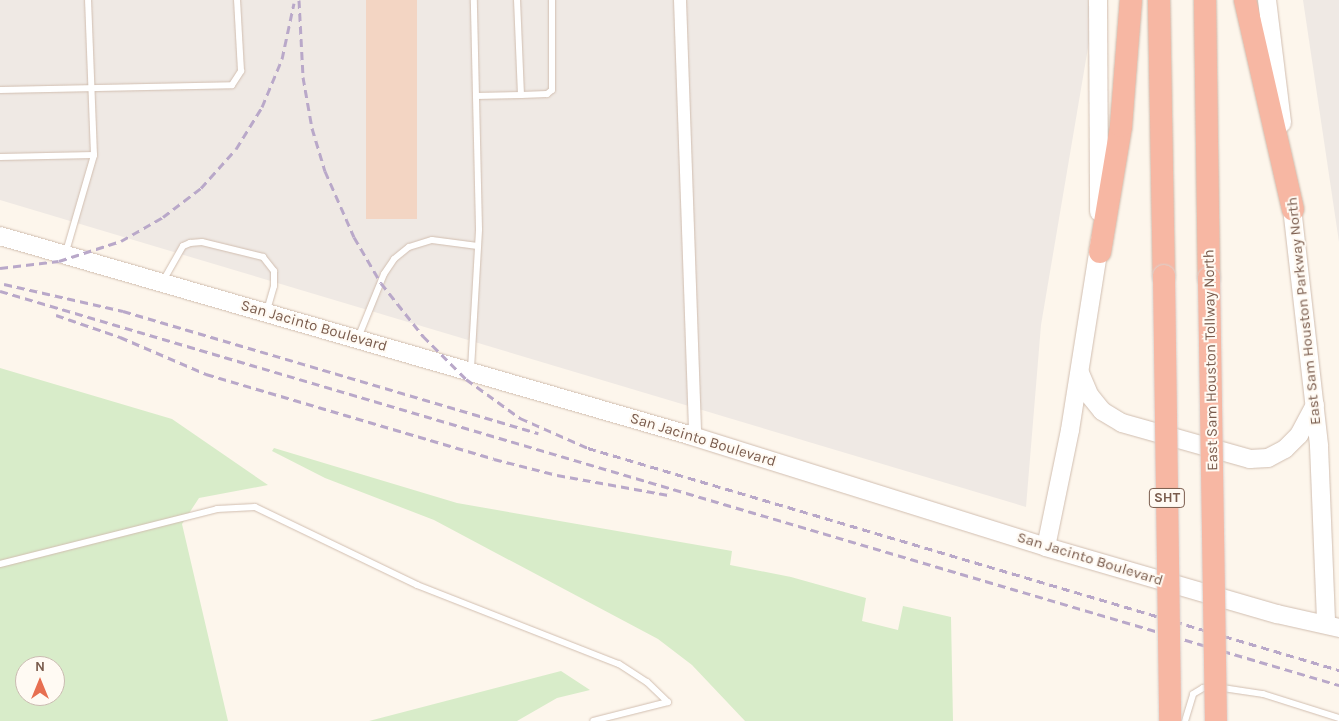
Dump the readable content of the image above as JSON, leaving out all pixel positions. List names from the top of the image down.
{
  "streets": {
    "highway": ["East Sam Houston Tollway North", "SHT"],
    "main road": ["East Sam Houston Parkway North", "San Jacinto Boulevard"]
  },
  "crossings": [
    ["East Sam Houston Parkway North", "San Jacinto Boulevard"]
  ],
  "north": "top"
}
